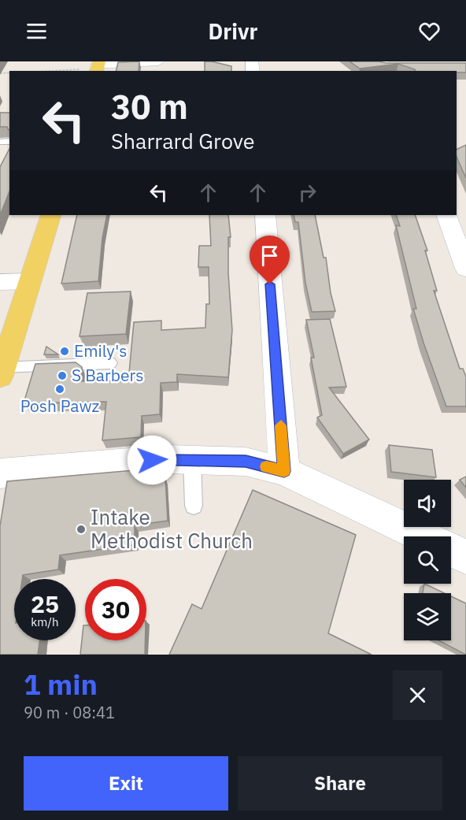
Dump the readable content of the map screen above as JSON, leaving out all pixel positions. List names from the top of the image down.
{
  "places": [
    "Emily's",
    "S Barbers",
    "Posh Pawz",
    "Intake Methodist Church"
  ],
  "page": {
    "header": "Drivr",
    "turn": ["30 m", "Sharrard Grove"],
    "speed": "25 km/h",
    "limit": "30",
    "heading": ["1 min", "90 m · 08:41"],
    "buttons": ["Exit", "Share"]
  }
}
